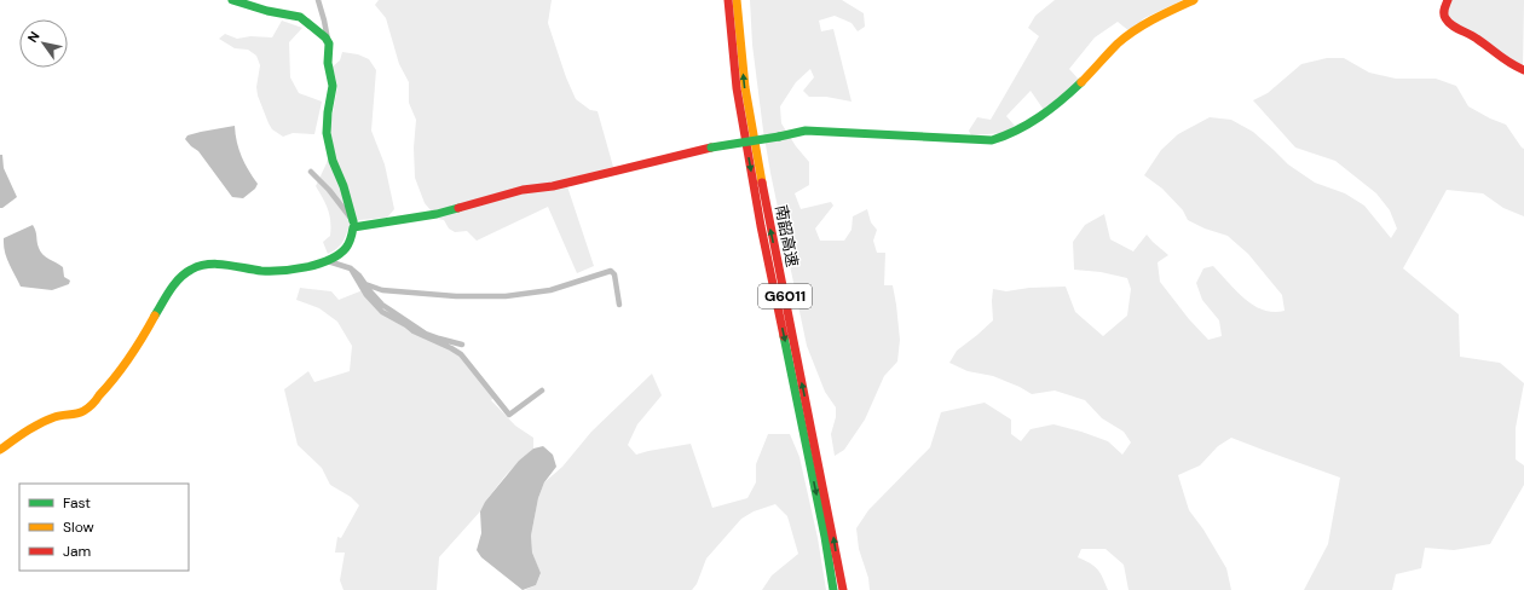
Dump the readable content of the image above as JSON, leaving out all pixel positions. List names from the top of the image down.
{
  "streets": {
    "main road": ["南韶高速", "G6011"]
  },
  "legend": ["Fast", "Slow", "Jam"],
  "north": "top left"
}
